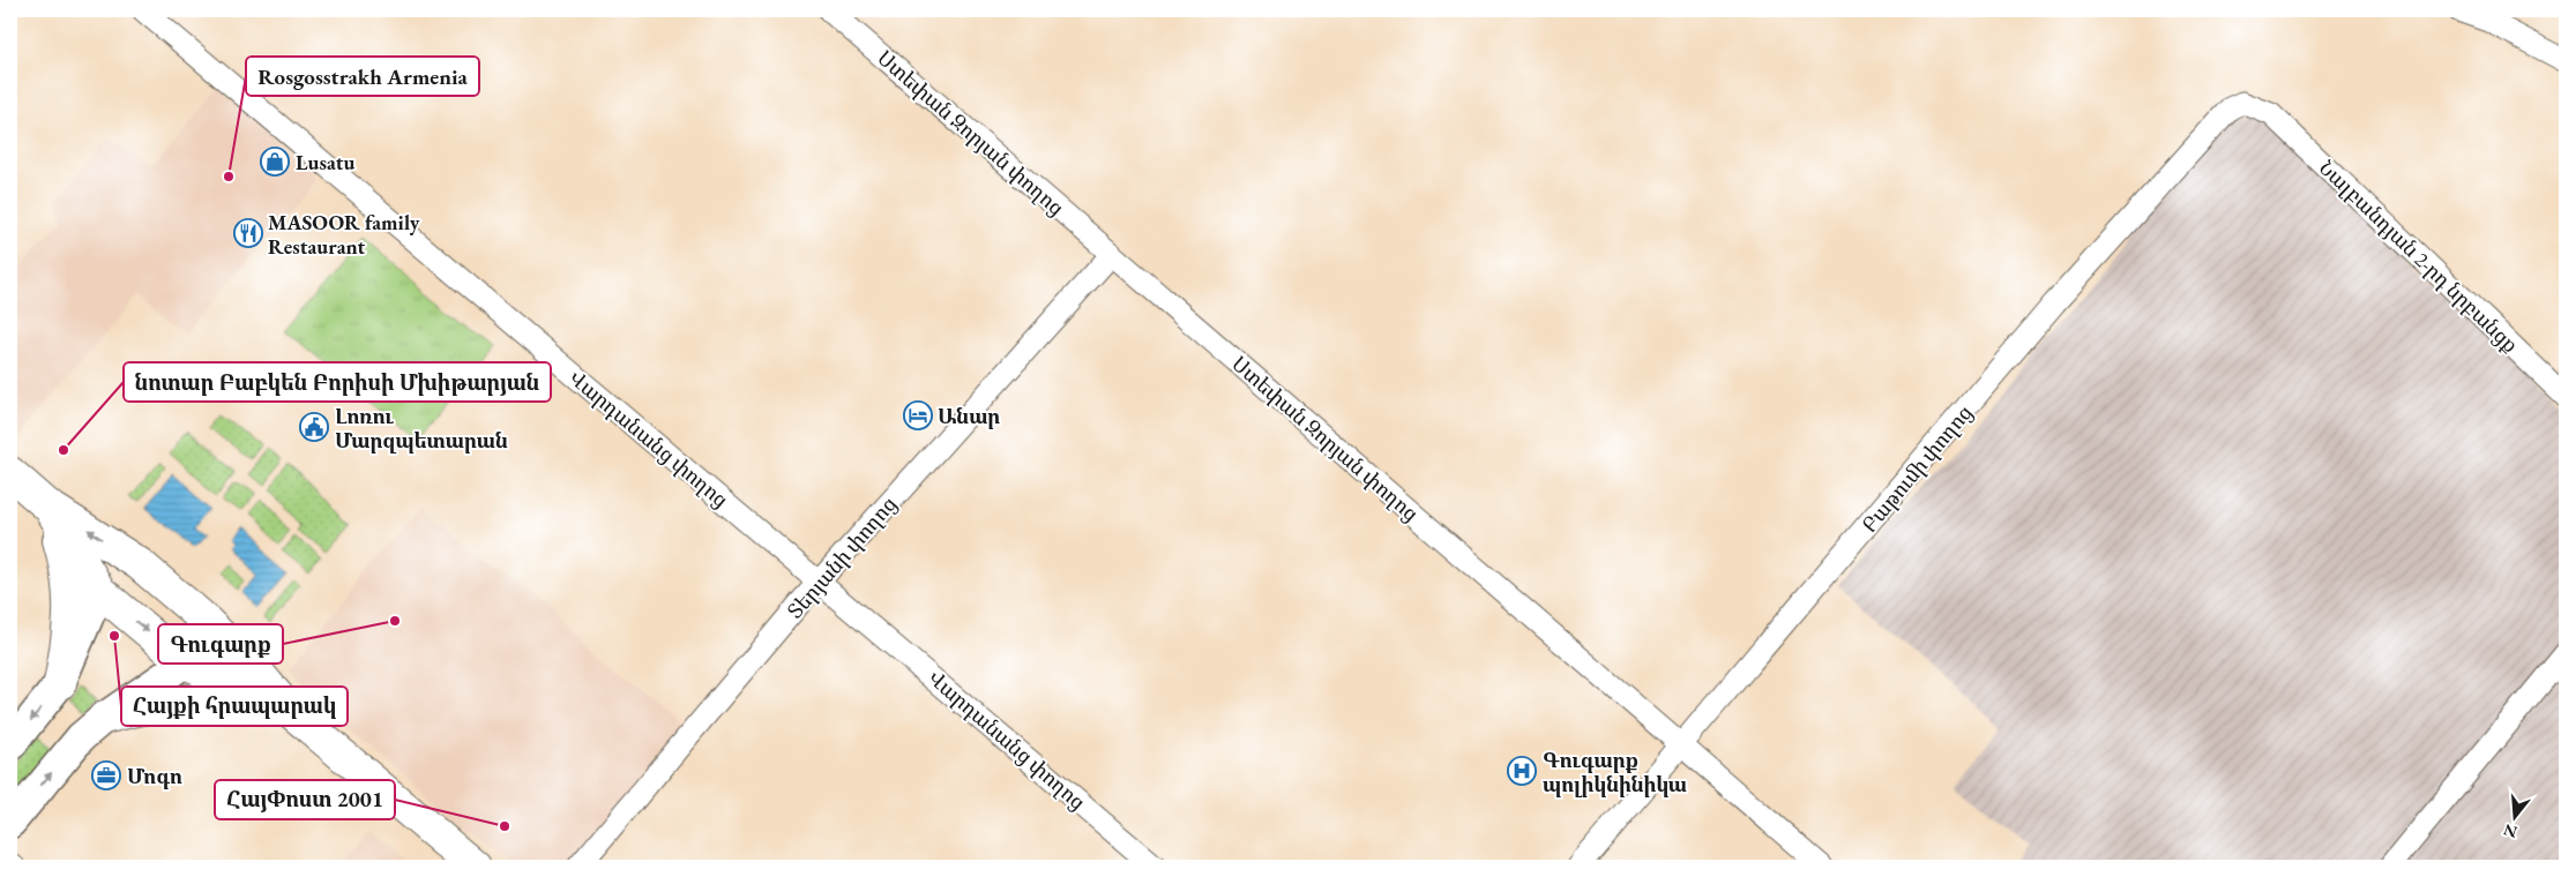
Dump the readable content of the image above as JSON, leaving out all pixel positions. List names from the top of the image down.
{
  "streets": {
    "street": [
      "Ստեփան Զորյան փողոց",
      "Նալբանդյան 2-րդ նրբանցք",
      "Վարդանանց փողոց",
      "Բաթումի փողոց",
      "Տերյանի փողոց"
    ]
  },
  "crossings": [
    ["Ստեփան Զորյան փողոց", "Բաթումի փողոց"],
    ["Ստեփան Զորյան փողոց", "Տերյանի փողոց"],
    ["Նալբանդյան 2-րդ նրբանցք", "Բաթումի փողոց"],
    ["Վարդանանց փողոց", "Տերյանի փողոց"]
  ],
  "places": {
    "shop": ["Lusatu"],
    "other": [
      "Rosgosstrakh Armenia",
      "նոտար Բաբկեն Բորիսի Մխիթարյան",
      "Գուգարք",
      "Հայքի հրապարակ",
      "ՀայՓոստ 2001"
    ],
    "restaurant": ["MASOOR family Restaurant"],
    "hotel": ["Անար"],
    "public building": ["Լոռու Մարզպետարան"],
    "hospital": ["Գուգարք պոլիկնինիկա"],
    "office": ["Մոգո"]
  },
  "north": "bottom"
}
